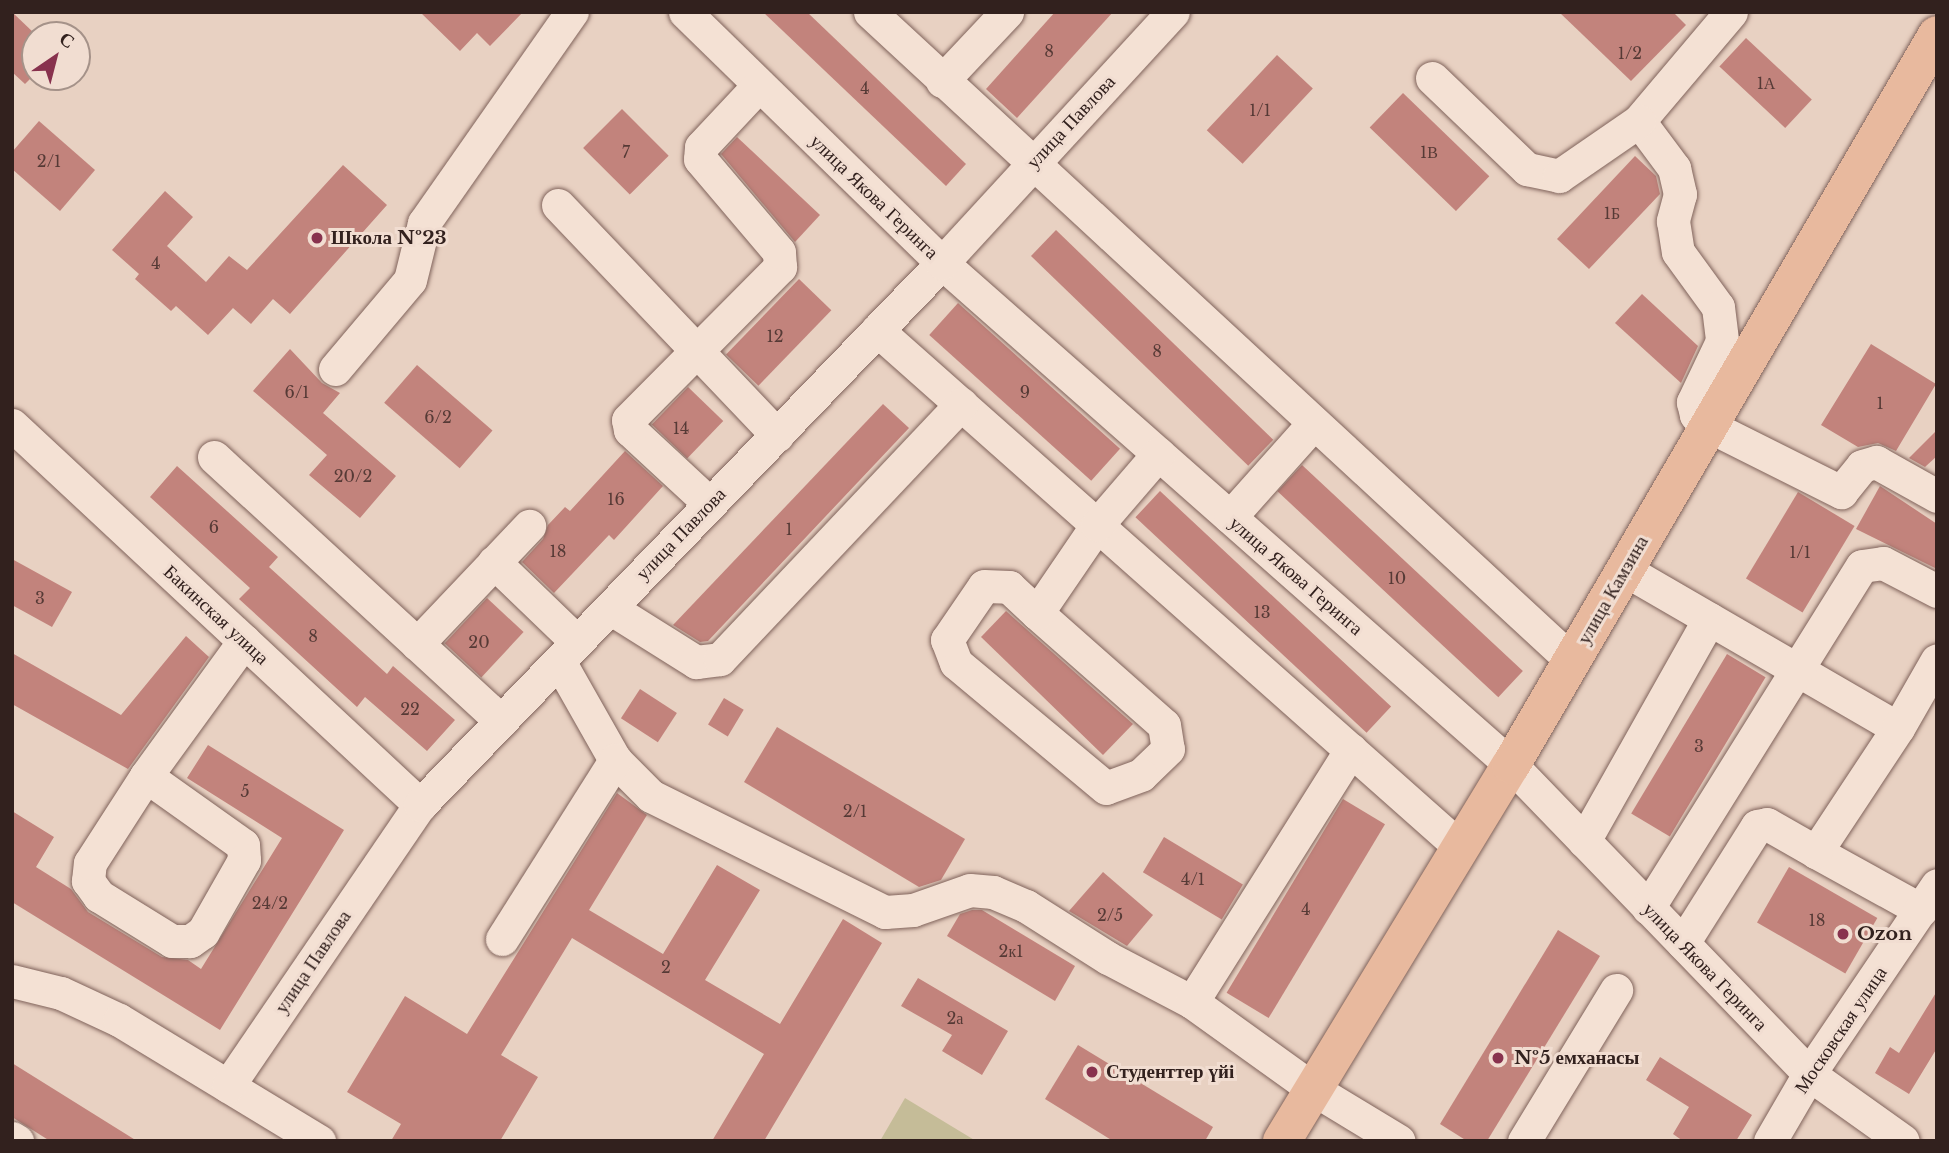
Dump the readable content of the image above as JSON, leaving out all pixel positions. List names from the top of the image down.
{
  "streets": {
    "main road": ["улица Камзина"],
    "street": [
      "улица Павлова",
      "улица Якова Геринга",
      "Бакинская улица",
      "Московская улица"
    ]
  },
  "crossings": [
    ["улица Павлова", "улица Якова Геринга"],
    ["улица Павлова", "Бакинская улица"],
    ["улица Якова Геринга", "улица Камзина"],
    ["улица Якова Геринга", "Московская улица"]
  ],
  "places": [
    "Школа №23",
    "Ozon",
    "№5 емханасы",
    "Студенттер үйі"
  ],
  "house_numbers": [
    "8",
    "1/2",
    "1А",
    "4",
    "1/1",
    "7",
    "1В",
    "2/1",
    "1Б",
    "4",
    "12",
    "8",
    "6/1",
    "9",
    "1",
    "6/2",
    "14",
    "20/2",
    "16",
    "6",
    "1",
    "18",
    "1/1",
    "10",
    "3",
    "13",
    "8",
    "20",
    "22",
    "3",
    "5",
    "2/1",
    "4/1",
    "24/2",
    "4",
    "2/5",
    "18",
    "2к1",
    "2",
    "2а"
  ],
  "north": "top right"
}
